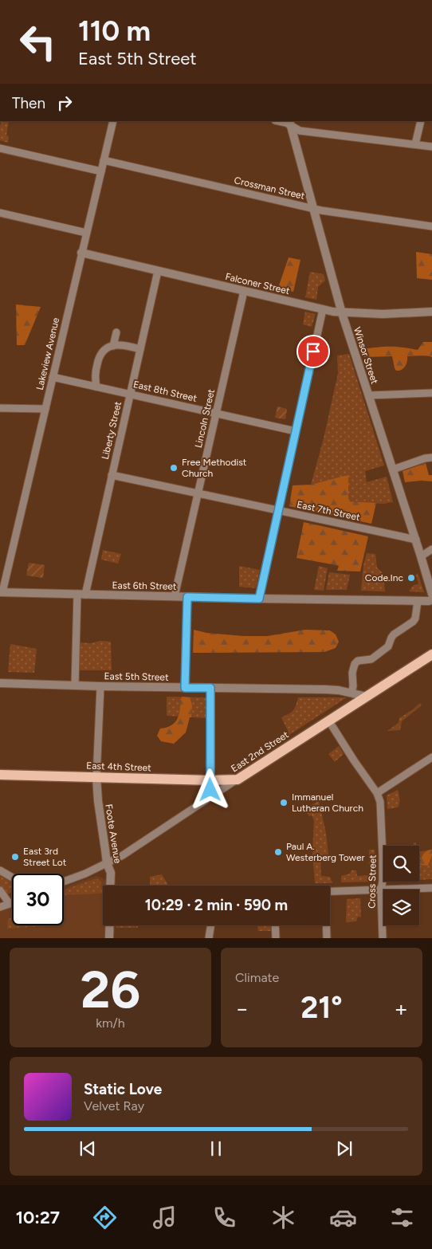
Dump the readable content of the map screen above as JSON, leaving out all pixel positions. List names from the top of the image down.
{
  "streets": {
    "main road": ["East 2nd Street", "East 4th Street"],
    "street": [
      "Crossman Street",
      "Falconer Street",
      "Lakeview Avenue",
      "Winsor Street",
      "East 8th Street",
      "Lincoln Street",
      "Liberty Street",
      "East 7th Street",
      "East 6th Street",
      "East 5th Street",
      "Foote Avenue",
      "Cross Street"
    ]
  },
  "crossings": [
    ["Crossman Street", "Lakeview Avenue"],
    ["Crossman Street", "Winsor Street"],
    ["Falconer Street", "Lakeview Avenue"],
    ["Falconer Street", "Winsor Street"],
    ["Falconer Street", "Lincoln Street"],
    ["Falconer Street", "Liberty Street"],
    ["Lakeview Avenue", "East 8th Street"],
    ["Lakeview Avenue", "East 6th Street"],
    ["Winsor Street", "East 7th Street"],
    ["East 8th Street", "Lincoln Street"],
    ["East 8th Street", "Liberty Street"],
    ["Lincoln Street", "East 7th Street"],
    ["Lincoln Street", "East 6th Street"],
    ["Liberty Street", "East 7th Street"],
    ["Liberty Street", "East 6th Street"],
    ["Liberty Street", "East 5th Street"],
    ["East 5th Street", "East 2nd Street"],
    ["East 2nd Street", "East 4th Street"],
    ["East 2nd Street", "Foote Avenue"],
    ["East 2nd Street", "Cross Street"],
    ["East 4th Street", "Foote Avenue"]
  ],
  "places": [
    "Free Methodist Church",
    "Code.Inc",
    "Immanuel Lutheran Church",
    "Paul A. Westerberg Tower",
    "East 3rd Street Lot"
  ],
  "page": {
    "turn": ["110 m", "East 5th Street"],
    "then": "Then",
    "limit": "30",
    "trip": "10:29 · 2 min · 590 m",
    "tile": [
      ["26", "km/h"],
      "Climate"
    ],
    "heat": ["−", "21°", "+"],
    "song": ["Static Love", "Velvet Ray"],
    "tabs": "10:27"
  }
}
